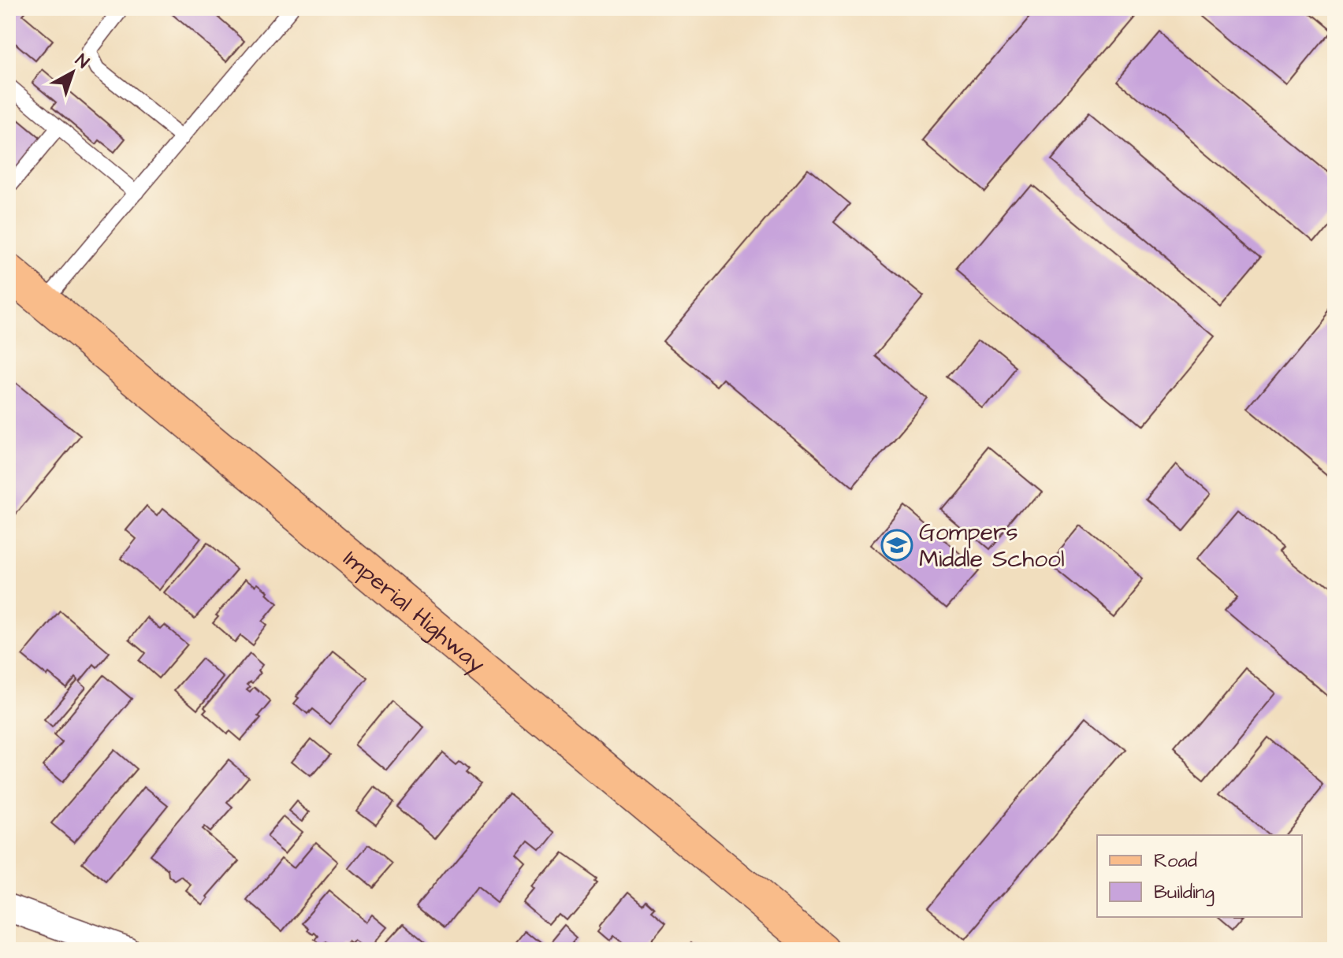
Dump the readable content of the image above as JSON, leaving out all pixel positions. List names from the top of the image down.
{
  "streets": {
    "main road": ["Imperial Highway"]
  },
  "places": {
    "school or university": ["Gompers Middle School"]
  },
  "legend": ["Road", "Building"],
  "north": "top right"
}
